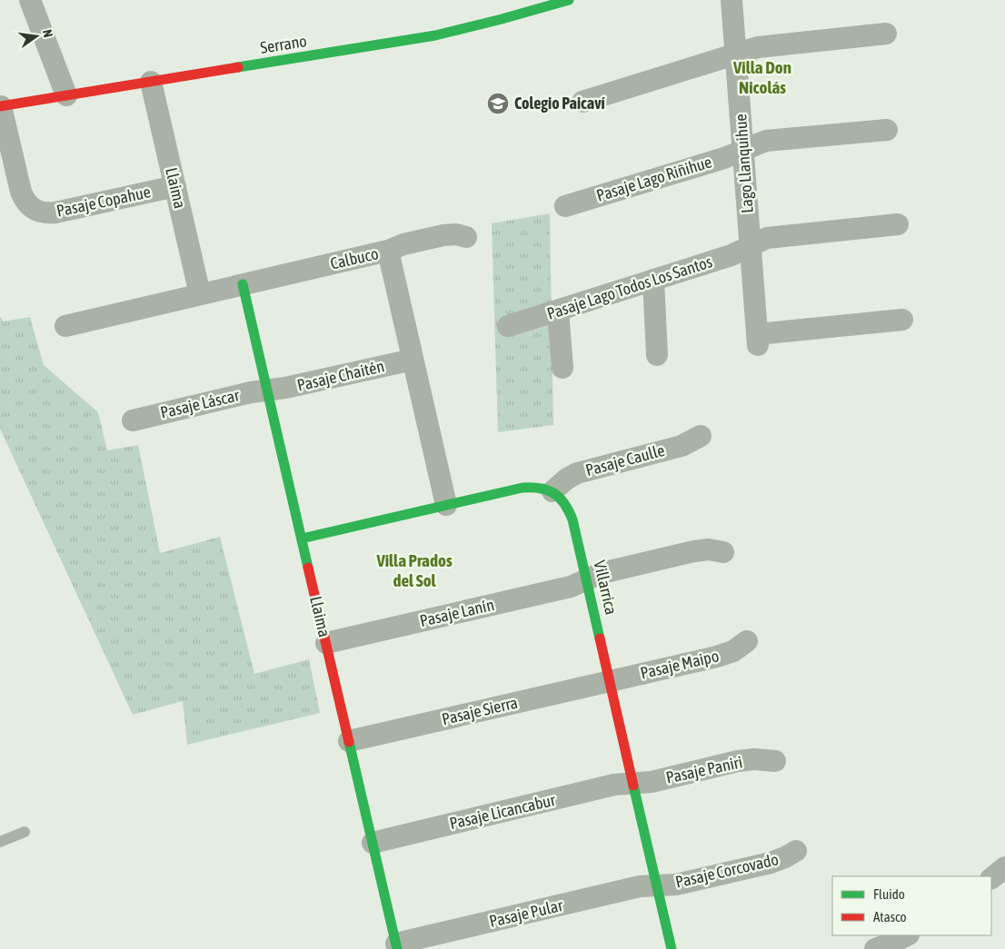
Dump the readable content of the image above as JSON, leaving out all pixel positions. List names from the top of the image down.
{
  "streets": {
    "street": [
      "Serrano",
      "Lago Llanquihue",
      "Pasaje Lago Riñihue",
      "Llaima",
      "Pasaje Copahue",
      "Calbuco",
      "Pasaje Lago Todos Los Santos",
      "Pasaje Chaitén",
      "Pasaje Láscar",
      "Pasaje Caulle",
      "Villarrica",
      "Pasaje Lanín",
      "Pasaje Maipo",
      "Pasaje Sierra",
      "Pasaje Paniri",
      "Pasaje Licancabur",
      "Pasaje Corcovado",
      "Pasaje Pular"
    ]
  },
  "crossings": [
    ["Serrano", "Llaima"],
    ["Serrano", "Pasaje Copahue"],
    ["Lago Llanquihue", "Pasaje Lago Riñihue"],
    ["Lago Llanquihue", "Pasaje Lago Todos Los Santos"],
    ["Llaima", "Pasaje Copahue"],
    ["Llaima", "Calbuco"],
    ["Llaima", "Pasaje Chaitén"],
    ["Llaima", "Pasaje Láscar"],
    ["Llaima", "Pasaje Lanín"],
    ["Llaima", "Pasaje Sierra"],
    ["Llaima", "Pasaje Licancabur"],
    ["Llaima", "Pasaje Pular"],
    ["Calbuco", "Pasaje Chaitén"],
    ["Pasaje Chaitén", "Pasaje Láscar"],
    ["Pasaje Caulle", "Villarrica"],
    ["Villarrica", "Pasaje Lanín"],
    ["Villarrica", "Pasaje Maipo"],
    ["Villarrica", "Pasaje Sierra"],
    ["Villarrica", "Pasaje Paniri"],
    ["Villarrica", "Pasaje Licancabur"],
    ["Villarrica", "Pasaje Corcovado"],
    ["Villarrica", "Pasaje Pular"],
    ["Pasaje Maipo", "Pasaje Sierra"],
    ["Pasaje Paniri", "Pasaje Licancabur"],
    ["Pasaje Corcovado", "Pasaje Pular"]
  ],
  "districts": ["Villa Don Nicolás", "Villa Prados del Sol"],
  "places": {
    "school or university": ["Colegio Paicaví"]
  },
  "legend": ["Fluido", "Atasco"],
  "north": "right"
}
